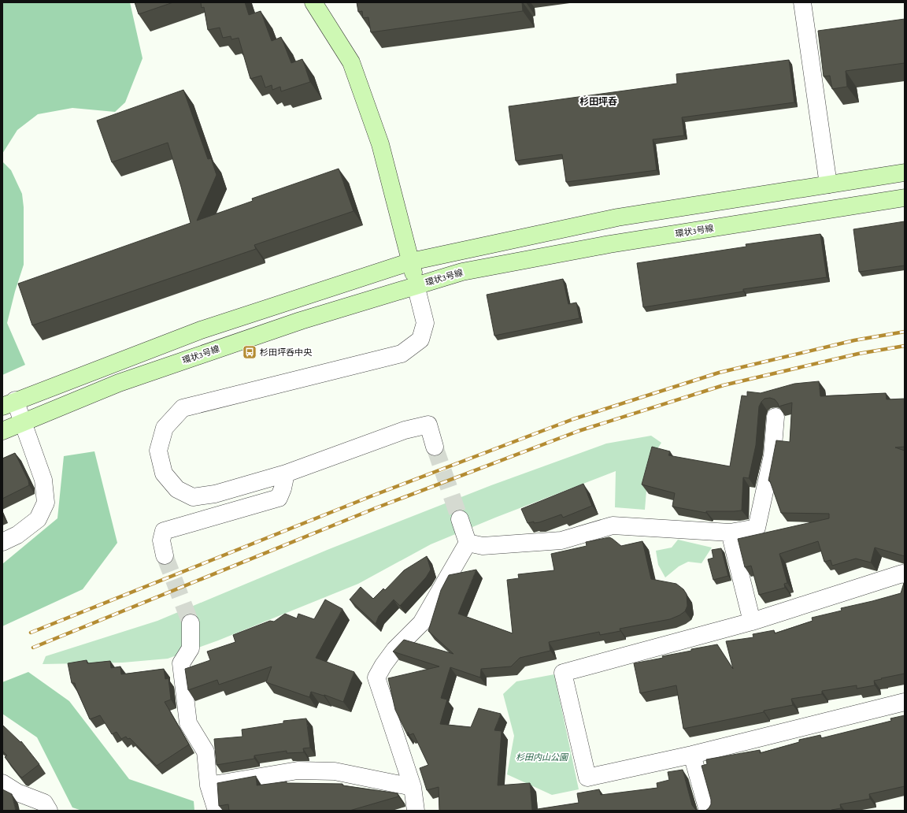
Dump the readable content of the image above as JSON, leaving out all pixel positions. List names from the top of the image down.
{
  "streets": {
    "street": ["環状3号線"]
  },
  "districts": ["杉田坪呑"],
  "parks": ["杉田内山公園"],
  "places": {
    "bus stop": ["杉田坪呑中央"]
  }
}
